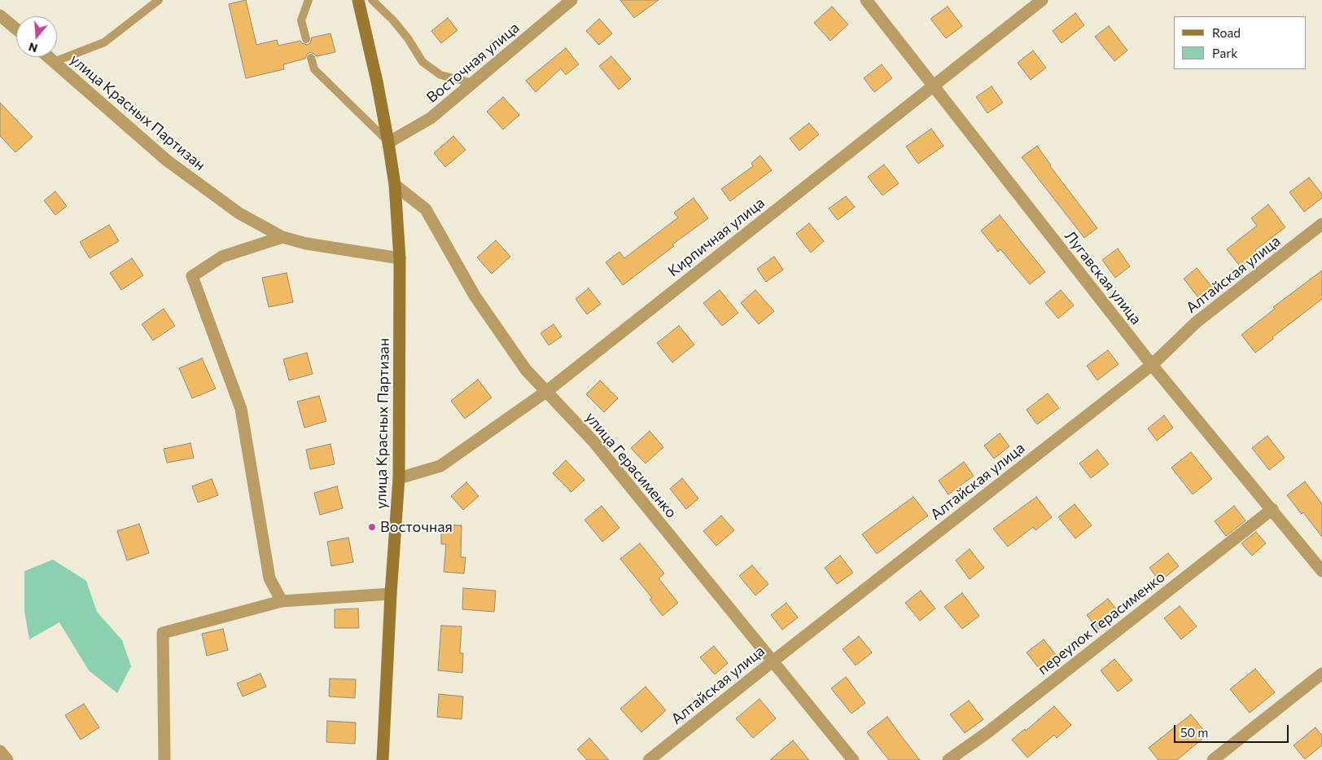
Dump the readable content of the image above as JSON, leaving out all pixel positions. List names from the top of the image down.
{
  "streets": {
    "main road": ["улица Красных Партизан"],
    "street": [
      "Восточная улица",
      "Кирпичная улица",
      "Алтайская улица",
      "Лугавская улица",
      "улица Герасименко",
      "переулок Герасименко"
    ]
  },
  "crossings": [
    ["Восточная улица", "улица Красных Партизан"],
    ["улица Красных Партизан", "Кирпичная улица"],
    ["улица Красных Партизан", "улица Герасименко"],
    ["Кирпичная улица", "Лугавская улица"],
    ["Кирпичная улица", "улица Герасименко"],
    ["Алтайская улица", "Лугавская улица"],
    ["Алтайская улица", "улица Герасименко"],
    ["Лугавская улица", "переулок Герасименко"]
  ],
  "places": ["Восточная"],
  "legend": ["Road", "Park"],
  "scale_bar": "50 m",
  "north": "bottom"
}
